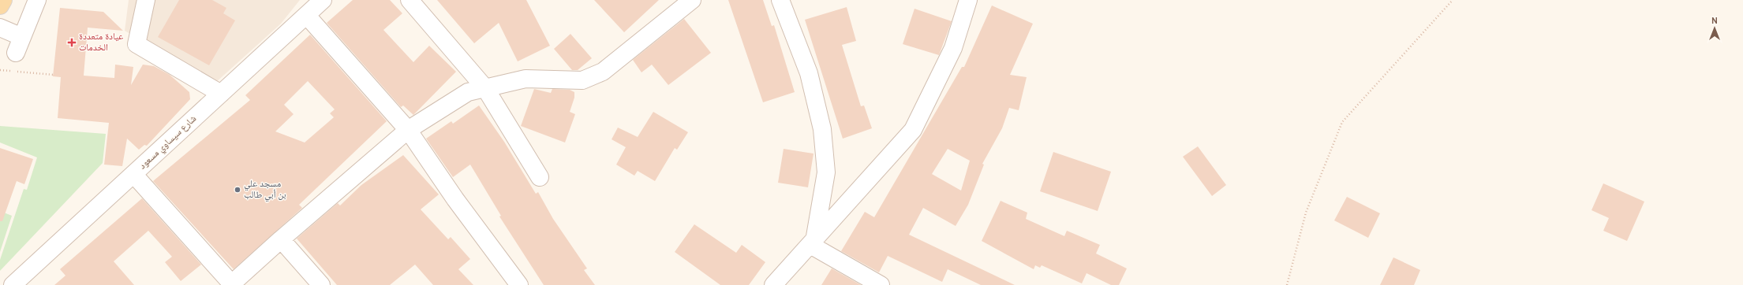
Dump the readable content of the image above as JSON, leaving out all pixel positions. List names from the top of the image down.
{
  "streets": {
    "street": ["شارع سيساوي مسعود"]
  },
  "places": {
    "health": ["عيادة متعددة الخدمات"],
    "other": ["مسجد علي بن أبي طالب"]
  },
  "north": "top"
}
